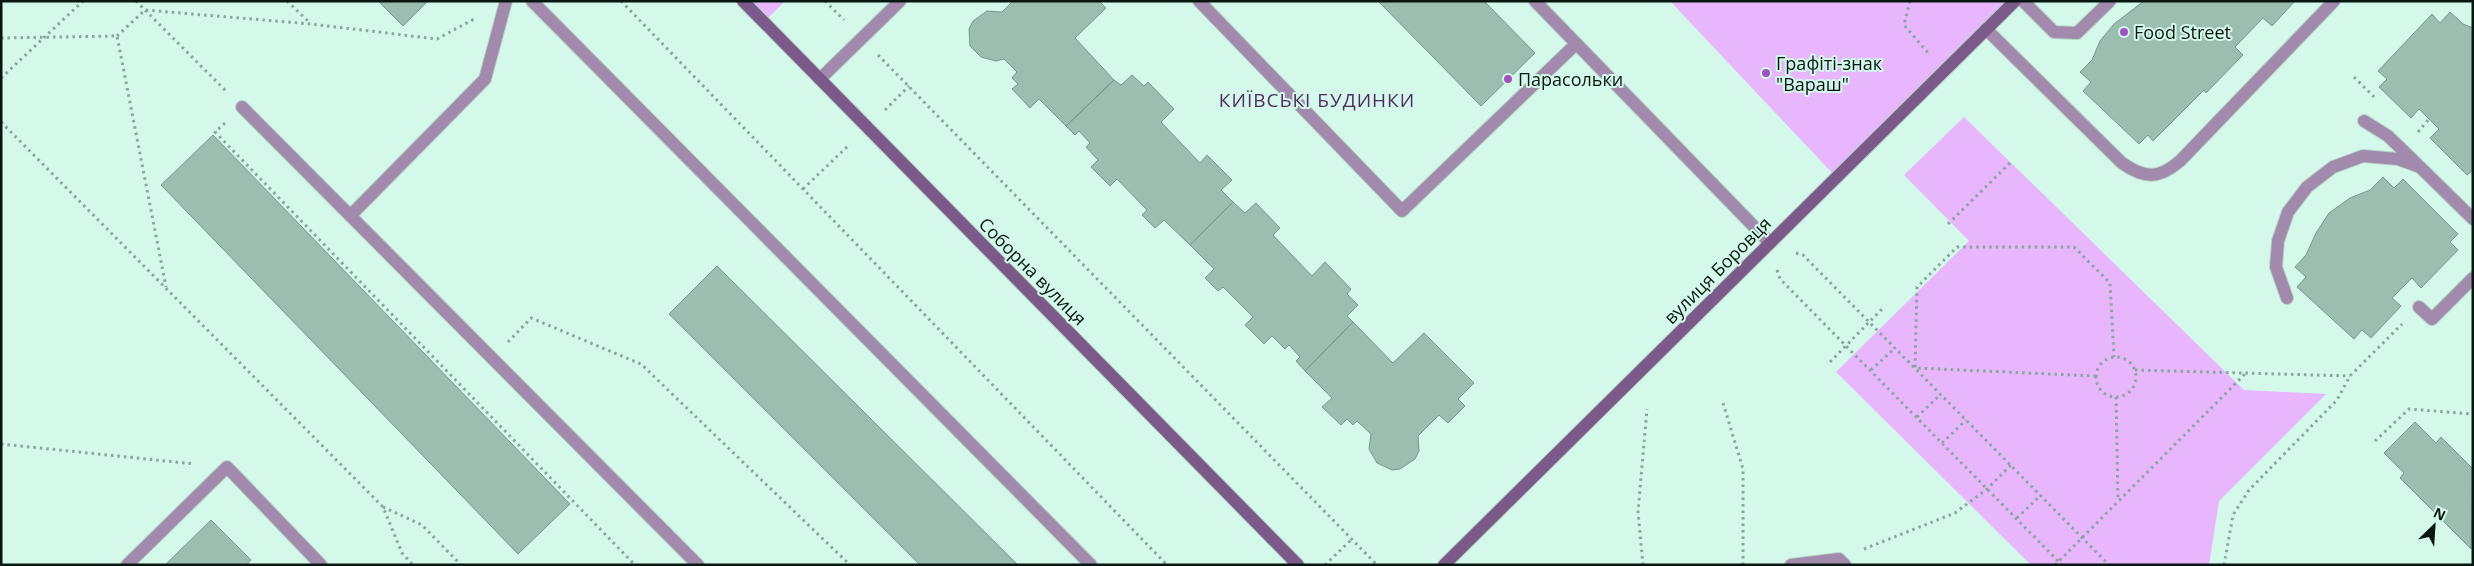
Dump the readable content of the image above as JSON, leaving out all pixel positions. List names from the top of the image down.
{
  "streets": {
    "street": ["вулиця Боровця", "Соборна вулиця"]
  },
  "districts": ["КИЇВСЬКІ БУДИНКИ"],
  "places": ["Food Street", "Графіті-знак \"Вараш\"", "Парасольки"],
  "north": "top right"
}
